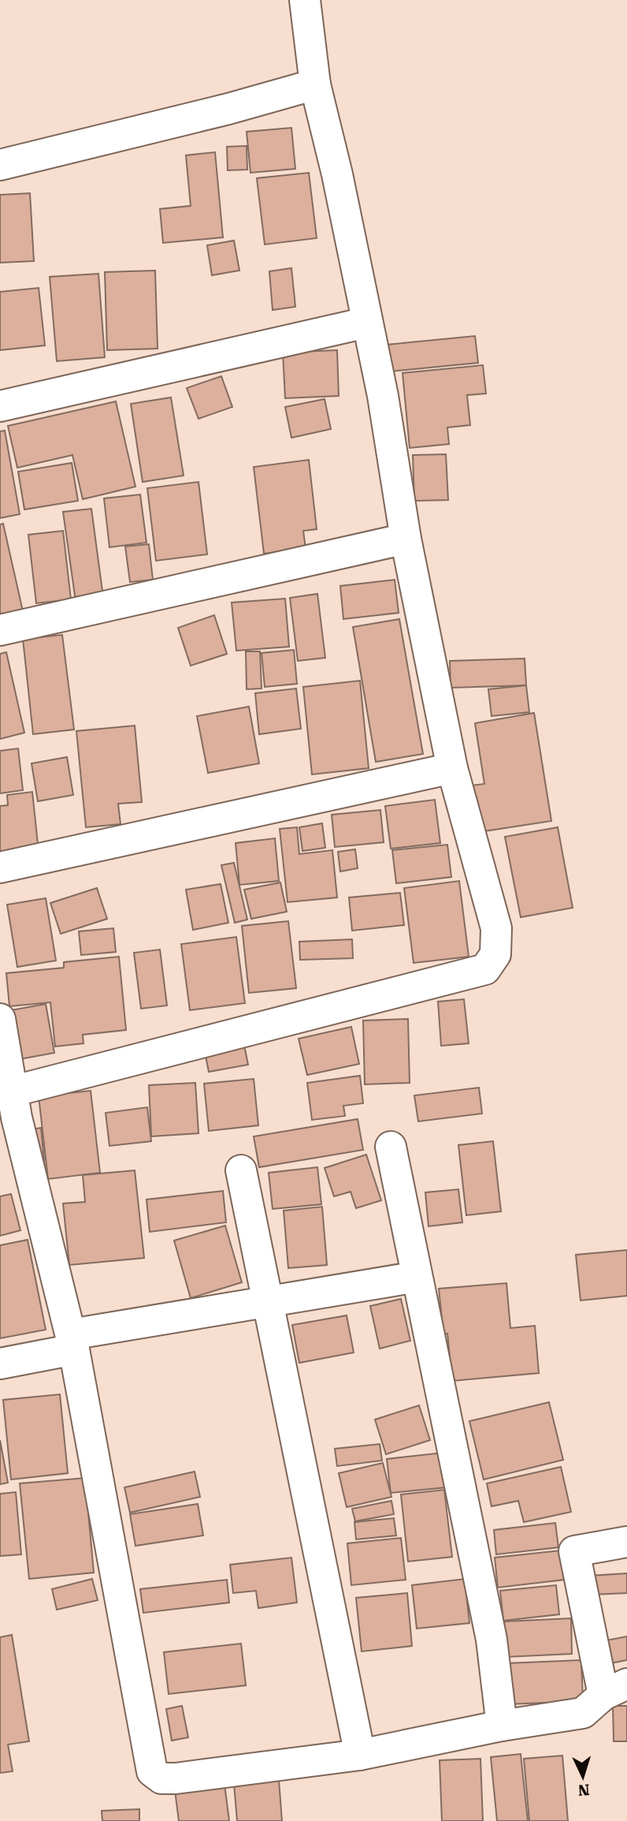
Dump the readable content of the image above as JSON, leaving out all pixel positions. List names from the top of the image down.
{
  "north": "bottom"
}
